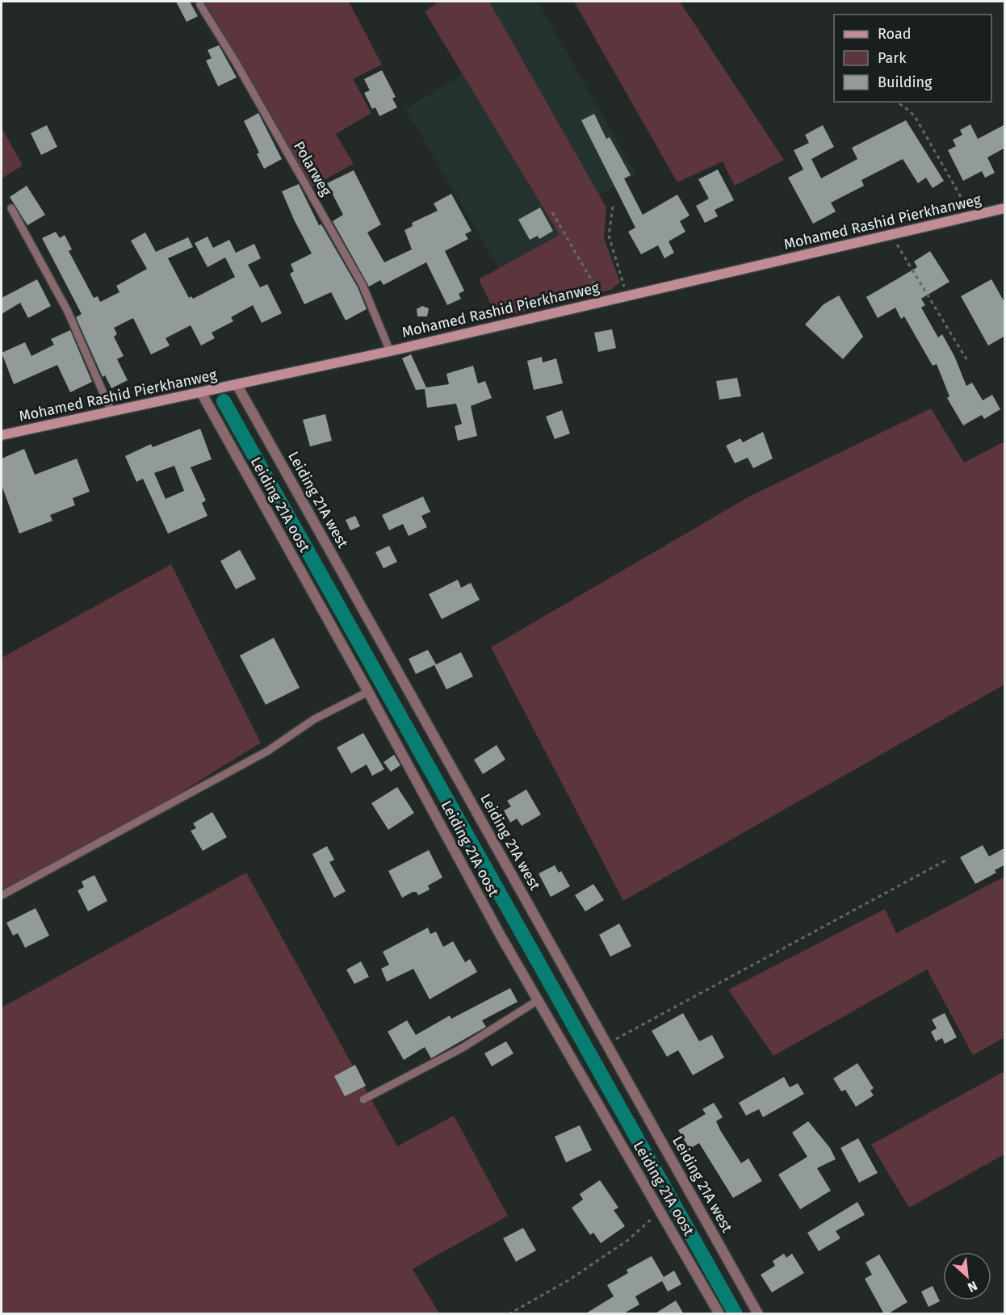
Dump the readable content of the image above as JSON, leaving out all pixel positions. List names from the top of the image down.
{
  "streets": {
    "street": ["Mohamed Rashid Pierkhanweg", "Leiding 21A west", "Leiding 21A oost"],
    "lane": ["Polarweg"]
  },
  "crossings": [
    ["Polarweg", "Mohamed Rashid Pierkhanweg"],
    ["Mohamed Rashid Pierkhanweg", "Leiding 21A west"],
    ["Mohamed Rashid Pierkhanweg", "Leiding 21A oost"]
  ],
  "legend": ["Road", "Park", "Building"],
  "north": "bottom right"
}
